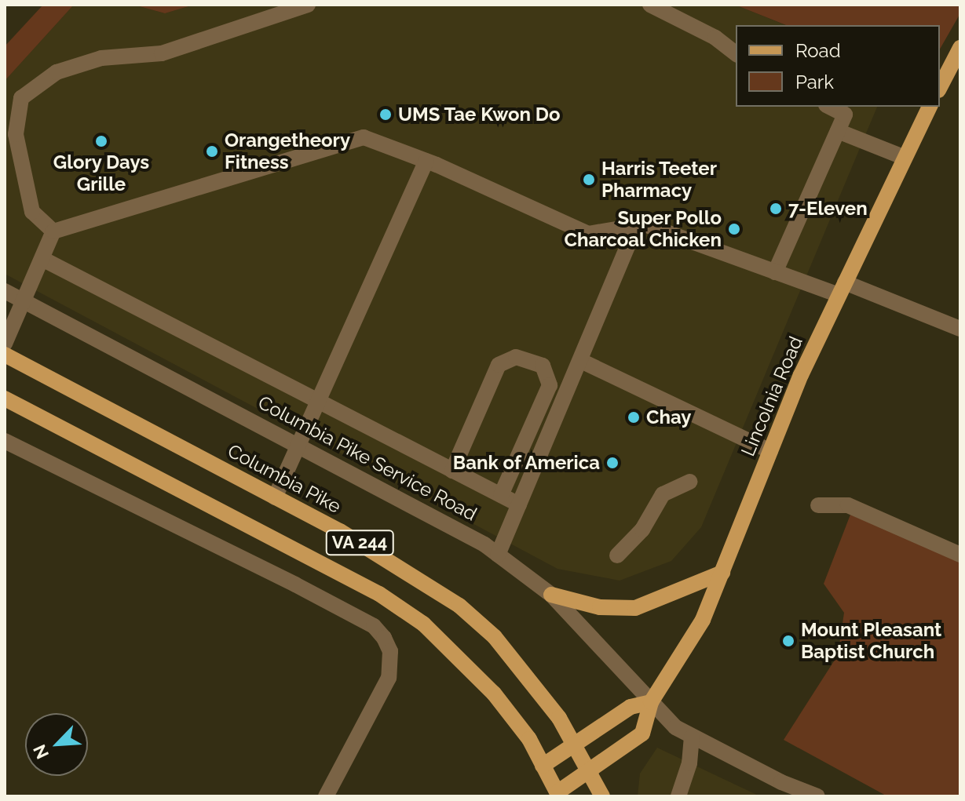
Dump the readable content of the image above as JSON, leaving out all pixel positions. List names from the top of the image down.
{
  "streets": {
    "main road": ["Lincolnia Road", "Columbia Pike", "VA 244"],
    "street": ["Columbia Pike Service Road"]
  },
  "crossings": [
    ["Lincolnia Road", "Columbia Pike Service Road"],
    ["Lincolnia Road", "Columbia Pike"],
    ["Lincolnia Road", "VA 244"]
  ],
  "places": [
    "UMS Tae Kwon Do",
    "Glory Days Grille",
    "Orangetheory Fitness",
    "Harris Teeter Pharmacy",
    "7-Eleven",
    "Super Pollo Charcoal Chicken",
    "Chay",
    "Bank of America",
    "Mount Pleasant Baptist Church"
  ],
  "legend": ["Road", "Park"],
  "north": "bottom left"
}
